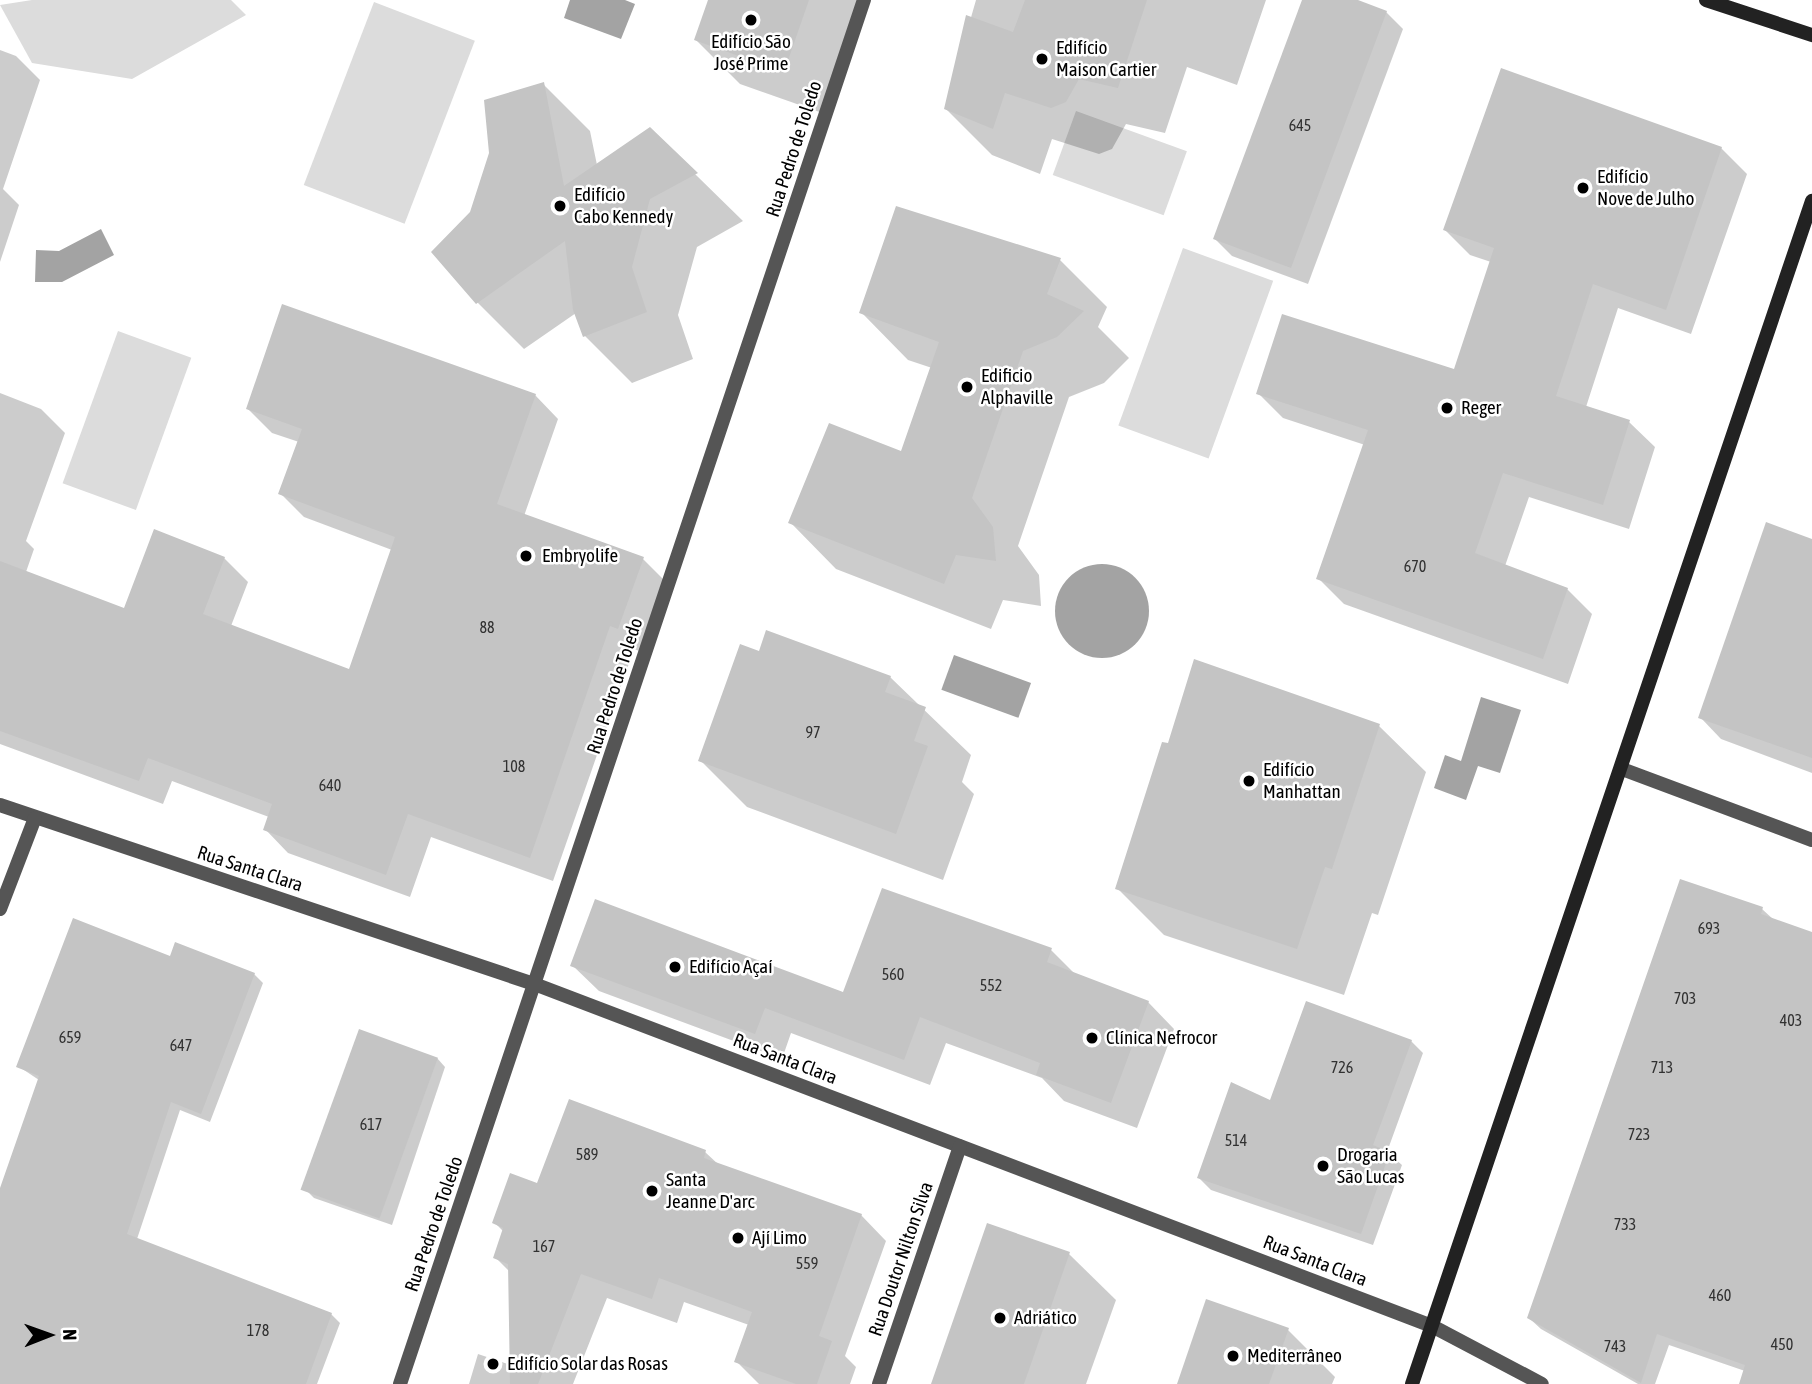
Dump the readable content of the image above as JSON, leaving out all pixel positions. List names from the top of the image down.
{
  "streets": {
    "street": ["Rua Pedro de Toledo", "Rua Santa Clara", "Rua Doutor Nilton Silva"]
  },
  "crossings": [
    ["Rua Pedro de Toledo", "Rua Santa Clara"],
    ["Rua Santa Clara", "Rua Doutor Nilton Silva"]
  ],
  "places": [
    "Edifício São José Prime",
    "Edifício Maison Cartier",
    "Edifício Nove de Julho",
    "Edifício Cabo Kennedy",
    "Edificio Alphaville",
    "Reger",
    "Embryolife",
    "Edifício Manhattan",
    "Edifício Açaí",
    "Clínica Nefrocor",
    "Drogaria São Lucas",
    "Santa Jeanne D'arc",
    "Ají Limo",
    "Adriático",
    "Mediterrâneo",
    "Edifício Solar das Rosas"
  ],
  "house_numbers": [
    "645",
    "670",
    "88",
    "97",
    "108",
    "640",
    "693",
    "560",
    "552",
    "703",
    "403",
    "659",
    "647",
    "726",
    "713",
    "617",
    "723",
    "514",
    "589",
    "733",
    "167",
    "559",
    "460",
    "178",
    "450",
    "743"
  ],
  "north": "right"
}
